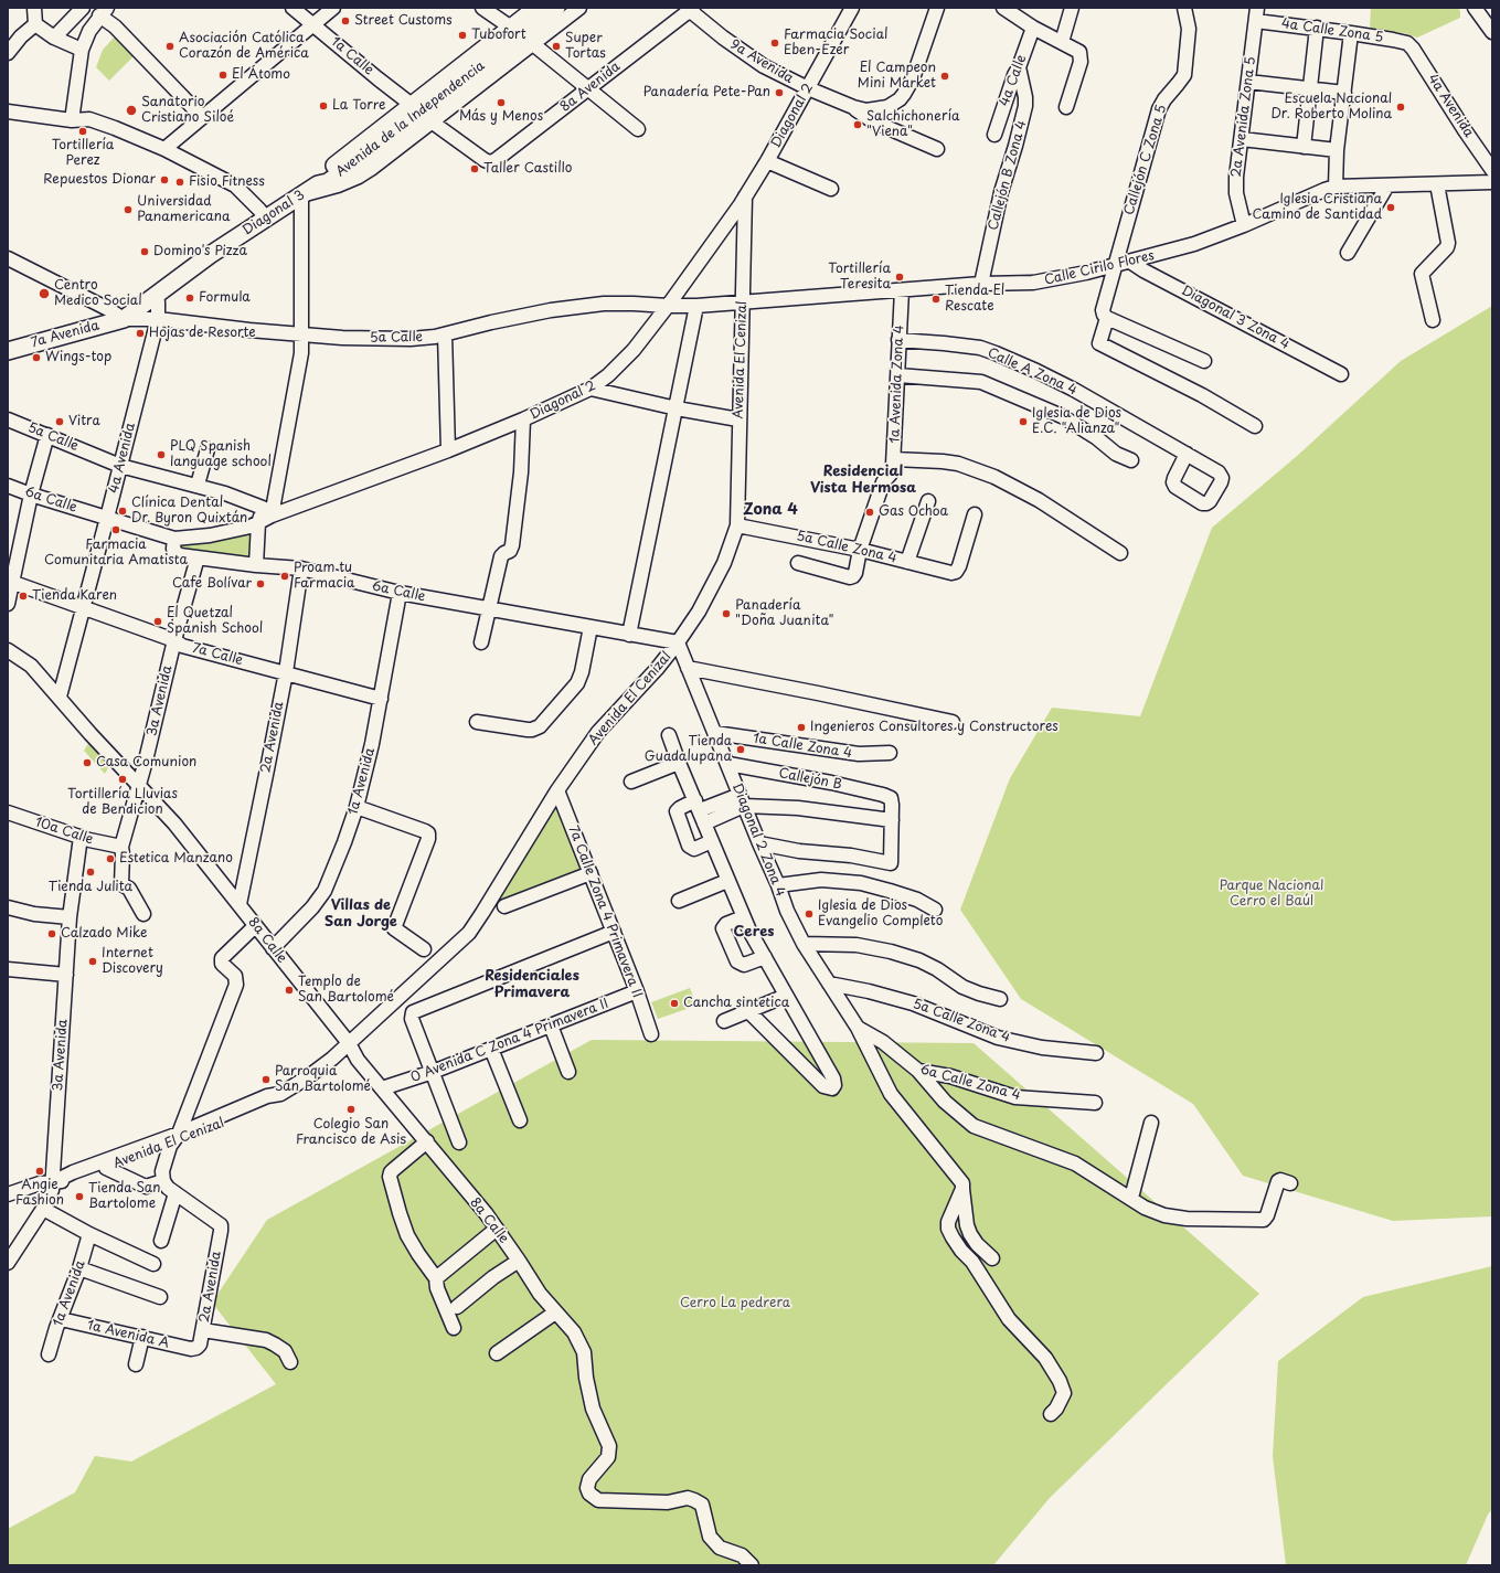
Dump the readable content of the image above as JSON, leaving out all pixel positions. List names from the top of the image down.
{
  "streets": {
    "main road": ["Avenida de la Independencia", "Diagonal 3", "7a Avenida"],
    "street": [
      "4a Calle Zona 5",
      "1a Calle",
      "9a Avenida",
      "4a Calle",
      "8a Avenida",
      "4a Avenida",
      "Diagonal 2",
      "2a Avenida Zona 5",
      "Callejón C Zona 5",
      "Callejón B Zona 4",
      "Calle Cirilo Flores",
      "Diagonal 3 Zona 4",
      "5a Calle",
      "Avenida El Cenizal",
      "Calle A Zona 4",
      "1a Avenida Zona 4",
      "6a Calle",
      "5a Calle Zona 4",
      "7a Calle",
      "3a Avenida",
      "2a Avenida",
      "1a Calle Zona 4",
      "Callejón B",
      "1a Avenida",
      "10a Calle",
      "Diagonal 2 Zona 4",
      "7a Calle Zona 4 Primavera II",
      "8a Calle",
      "0 Avenida C Zona 4 Primavera II",
      "6a Calle Zona 4",
      "1a Avenida A"
    ]
  },
  "crossings": [
    ["4a Calle Zona 5", "4a Avenida"],
    ["4a Calle Zona 5", "2a Avenida Zona 5"],
    ["1a Calle", "Avenida de la Independencia"],
    ["9a Avenida", "8a Avenida"],
    ["9a Avenida", "Diagonal 2"],
    ["4a Calle", "Callejón B Zona 4"],
    ["4a Avenida", "Diagonal 3"],
    ["4a Avenida", "5a Calle"],
    ["4a Avenida", "6a Calle"],
    ["4a Avenida", "7a Calle"],
    ["4a Avenida", "8a Calle"],
    ["Diagonal 2", "Calle Cirilo Flores"],
    ["Diagonal 2", "5a Calle"],
    ["Diagonal 2", "Avenida El Cenizal"],
    ["Diagonal 2", "6a Calle"],
    ["2a Avenida Zona 5", "Calle Cirilo Flores"],
    ["Avenida de la Independencia", "Diagonal 3"],
    ["Callejón C Zona 5", "Calle Cirilo Flores"],
    ["Callejón B Zona 4", "Calle Cirilo Flores"],
    ["Diagonal 3", "7a Avenida"],
    ["Diagonal 3", "5a Calle"],
    ["Calle Cirilo Flores", "Diagonal 3 Zona 4"],
    ["Calle Cirilo Flores", "5a Calle"],
    ["Calle Cirilo Flores", "Avenida El Cenizal"],
    ["Calle Cirilo Flores", "1a Avenida Zona 4"],
    ["7a Avenida", "5a Calle"],
    ["Avenida El Cenizal", "6a Calle"],
    ["Avenida El Cenizal", "5a Calle Zona 4"],
    ["Avenida El Cenizal", "3a Avenida"],
    ["Avenida El Cenizal", "Diagonal 2 Zona 4"],
    ["Avenida El Cenizal", "7a Calle Zona 4 Primavera II"],
    ["Avenida El Cenizal", "8a Calle"],
    ["Calle A Zona 4", "1a Avenida Zona 4"],
    ["1a Avenida Zona 4", "5a Calle Zona 4"],
    ["6a Calle", "3a Avenida"],
    ["6a Calle", "2a Avenida"],
    ["6a Calle", "1a Avenida"],
    ["6a Calle", "Diagonal 2 Zona 4"],
    ["5a Calle Zona 4", "Diagonal 2 Zona 4"],
    ["7a Calle", "3a Avenida"],
    ["7a Calle", "2a Avenida"],
    ["7a Calle", "1a Avenida"],
    ["3a Avenida", "10a Calle"],
    ["3a Avenida", "8a Calle"],
    ["2a Avenida", "8a Calle"],
    ["2a Avenida", "1a Avenida A"],
    ["1a Calle Zona 4", "Diagonal 2 Zona 4"],
    ["Callejón B", "Diagonal 2 Zona 4"],
    ["1a Avenida", "8a Calle"],
    ["1a Avenida", "1a Avenida A"],
    ["Diagonal 2 Zona 4", "6a Calle Zona 4"],
    ["7a Calle Zona 4 Primavera II", "0 Avenida C Zona 4 Primavera II"],
    ["8a Calle", "0 Avenida C Zona 4 Primavera II"]
  ],
  "districts": [
    "Residencial Vista Hermosa",
    "Zona 4",
    "Villas de San Jorge",
    "Ceres",
    "Residenciales Primavera"
  ],
  "parks": ["Parque Nacional Cerro el Baúl", "Cerro La pedrera"],
  "places": [
    "Street Customs",
    "Tubofort",
    "Farmacia Social Eben-Ezer",
    "Asociación Católica Corazón de América",
    "Super Tortas",
    "El Átomo",
    "El Campeon Mini Market",
    "Panadería Pete-Pan",
    "Más y Menos",
    "La Torre",
    "Escuela Nacional Dr. Roberto Molina",
    "Sanatorio Cristiano Siloé",
    "Salchichonería \"Viena\"",
    "Tortillería Perez",
    "Taller Castillo",
    "Repuestos Dionar",
    "Fisio Fitness",
    "Iglesia Cristiana Camino de Santidad",
    "Universidad Panamericana",
    "Domino's Pizza",
    "Tortillería Teresita",
    "Centro Medico Social",
    "Formula",
    "Tienda El Rescate",
    "Hojas de Resorte",
    "Wings-top",
    "Vitra",
    "Iglesia de Dios E.C. \"Alianza\"",
    "PLQ Spanish language school",
    "Clínica Dental Dr. Byron Quixtán",
    "Gas Ochoa",
    "Farmacia Comunitaria Amatista",
    "Proam tu Farmacia",
    "Cafe Bolívar",
    "Tienda Karen",
    "Panadería \"Doña Juanita\"",
    "El Quetzal Spanish School",
    "Ingenieros Consultores y Constructores",
    "Tienda Guadalupana",
    "Casa Comunion",
    "Tortillería Lluvias de Bendicion",
    "Estetica Manzano",
    "Tienda Julita",
    "Iglesia de Dios Evangelio Completo",
    "Calzado Mike",
    "Internet Discovery",
    "Templo de San Bartolomé",
    "Cancha sintetica",
    "Parroquia San Bartolomé",
    "Colegio San Francisco de Asis",
    "Angie Fashion",
    "Tienda San Bartolome"
  ]
}
